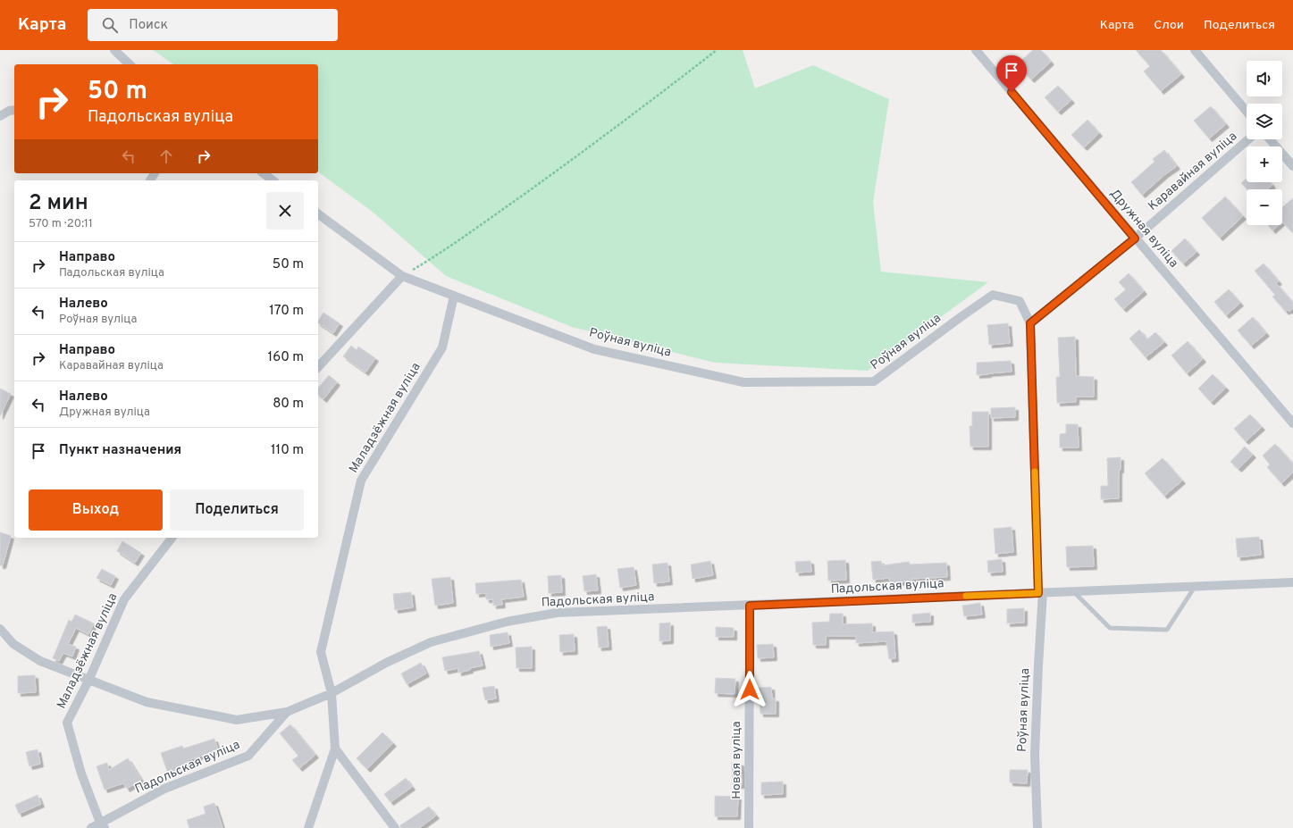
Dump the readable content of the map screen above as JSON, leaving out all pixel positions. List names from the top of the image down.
{
  "streets": {
    "street": [
      "Каравайная вуліца",
      "Дружная вуліца",
      "Роўная вуліца",
      "Маладзёжная вуліца",
      "Падольская вуліца",
      "Новая вуліца"
    ]
  },
  "crossings": [
    ["Каравайная вуліца", "Дружная вуліца"],
    ["Каравайная вуліца", "Роўная вуліца"],
    ["Роўная вуліца", "Маладзёжная вуліца"],
    ["Роўная вуліца", "Падольская вуліца"],
    ["Маладзёжная вуліца", "Падольская вуліца"],
    ["Падольская вуліца", "Новая вуліца"]
  ],
  "page": {
    "header": "Карта",
    "search": "Поиск",
    "nav": ["Карта", "Слои", "Поделиться"],
    "map_buttons": ["+", "−"],
    "turn": ["50 m", "Падольская вуліца"],
    "heading": ["2 мин", "570 m · 20:11"],
    "list": [
      {
        "name": "Направо",
        "note": "Падольская вуліца",
        "value": "50 m"
      },
      {
        "name": "Налево",
        "note": "Роўная вуліца",
        "value": "170 m"
      },
      {
        "name": "Направо",
        "note": "Каравайная вуліца",
        "value": "160 m"
      },
      {
        "name": "Налево",
        "note": "Дружная вуліца",
        "value": "80 m"
      },
      {
        "name": "Пункт назначения",
        "value": "110 m"
      }
    ],
    "buttons": ["Выход", "Поделиться"]
  }
}
